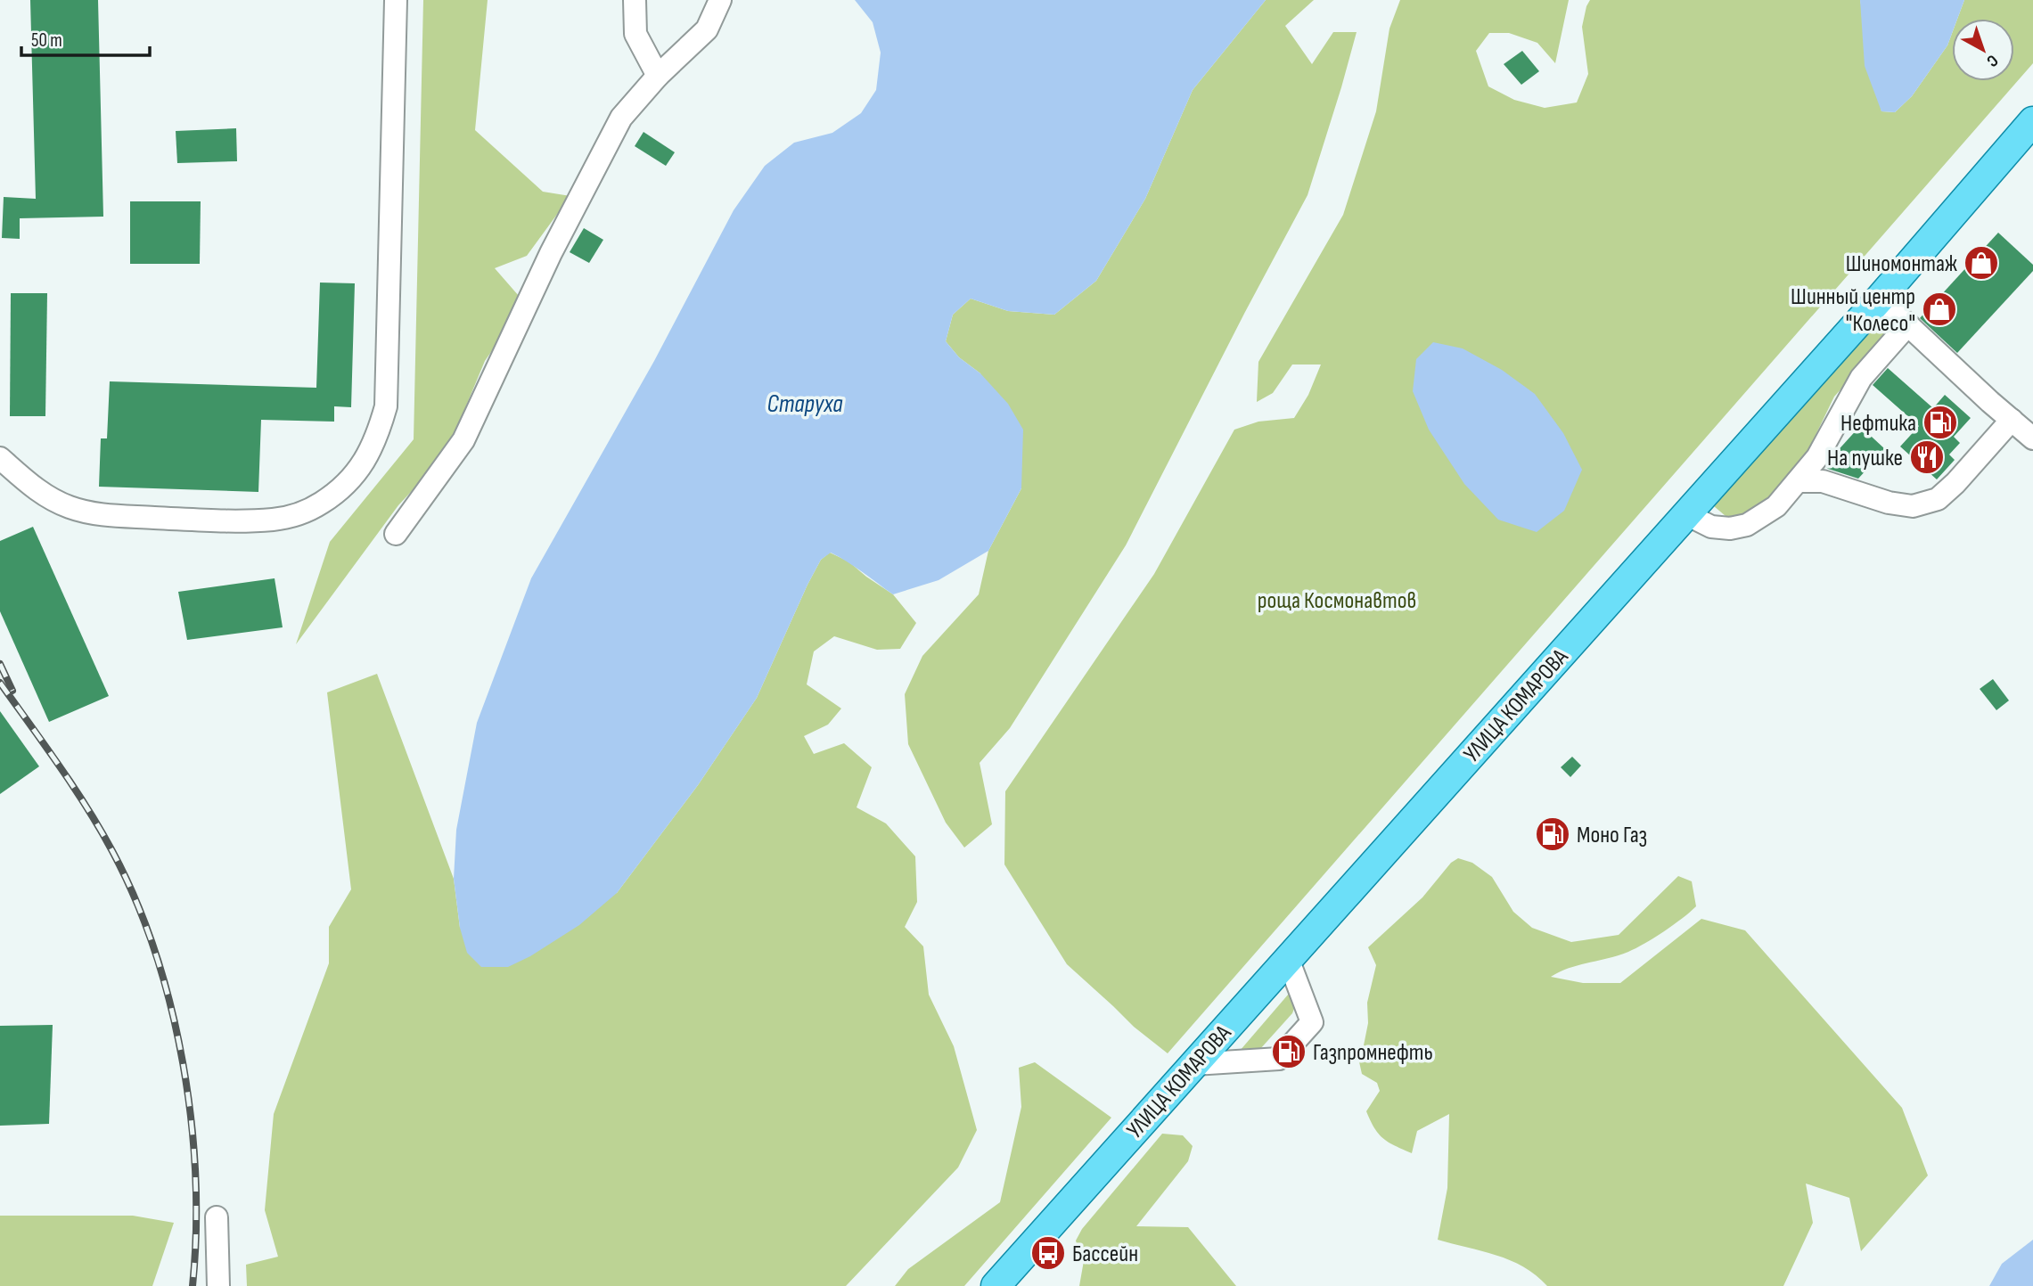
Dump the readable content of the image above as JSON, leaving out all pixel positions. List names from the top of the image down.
{
  "streets": {
    "main road": ["УЛИЦА КОМАРОВА"]
  },
  "water": ["Старуха"],
  "parks": ["роща Космонавтов"],
  "places": {
    "shop": ["Шиномонтаж", "Шинный центр \"Колесо\""],
    "fuel station": ["Нефтика", "Моно Газ", "Газпромнефть"],
    "restaurant": ["На пушке"],
    "bus stop": ["Бассейн"]
  },
  "scale_bar": "50 m",
  "north": "bottom right"
}
